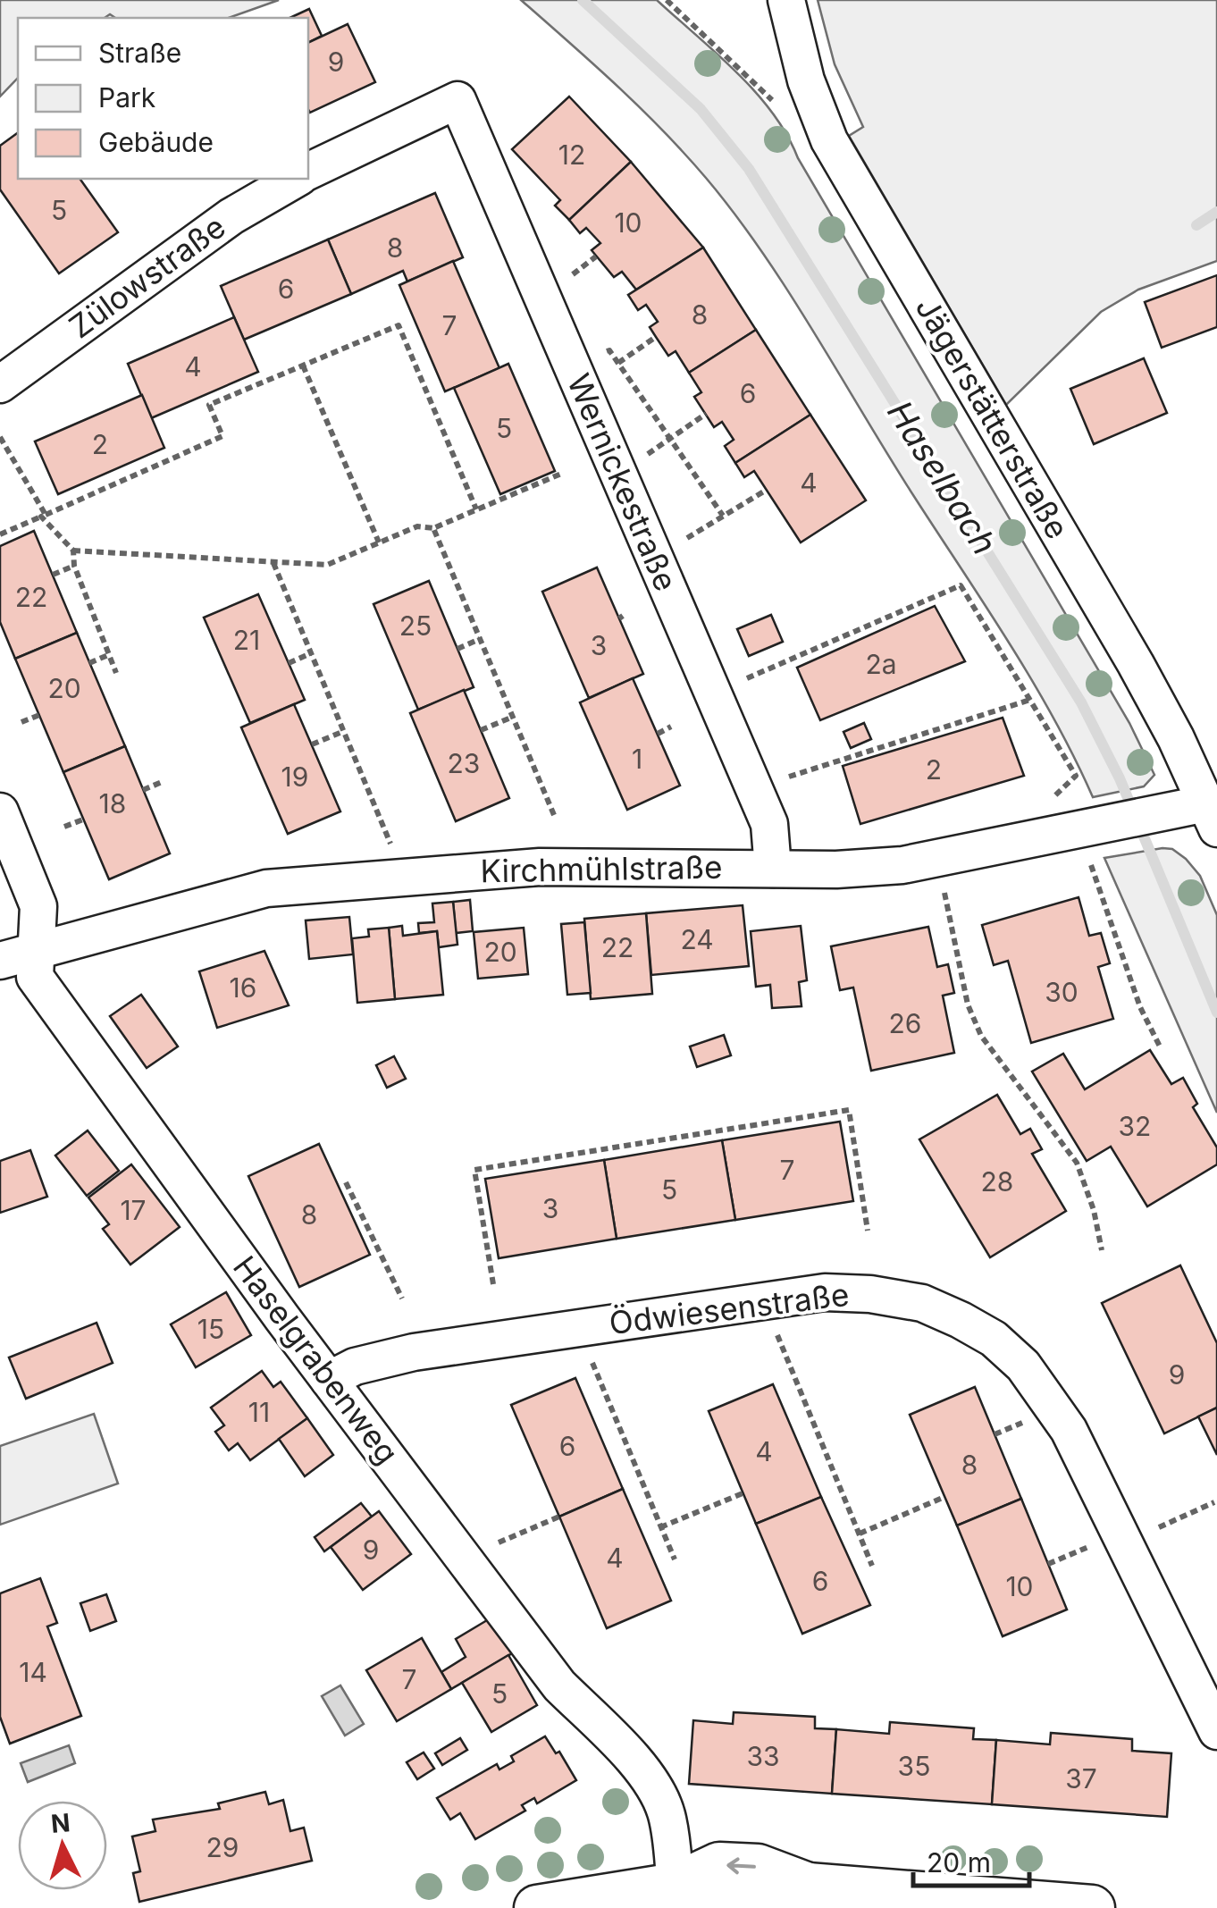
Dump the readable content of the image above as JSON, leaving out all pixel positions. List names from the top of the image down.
{
  "streets": {
    "street": [
      "Zülowstraße",
      "Jägerstätterstraße",
      "Wernickestraße",
      "Kirchmühlstraße",
      "Ödwiesenstraße",
      "Haselgrabenweg"
    ]
  },
  "crossings": [
    ["Jägerstätterstraße", "Kirchmühlstraße"],
    ["Wernickestraße", "Kirchmühlstraße"],
    ["Kirchmühlstraße", "Haselgrabenweg"],
    ["Ödwiesenstraße", "Haselgrabenweg"]
  ],
  "water": ["Haselbach"],
  "house_numbers": [
    "9",
    "12",
    "5",
    "10",
    "8",
    "6",
    "8",
    "7",
    "4",
    "6",
    "5",
    "2",
    "4",
    "22",
    "25",
    "21",
    "3",
    "2a",
    "20",
    "1",
    "23",
    "2",
    "19",
    "18",
    "24",
    "22",
    "20",
    "16",
    "30",
    "26",
    "32",
    "7",
    "28",
    "5",
    "3",
    "17",
    "8",
    "15",
    "9",
    "11",
    "6",
    "4",
    "8",
    "9",
    "4",
    "6",
    "10",
    "14",
    "7",
    "5",
    "33",
    "35",
    "37",
    "29"
  ],
  "legend": ["Straße", "Park", "Gebäude"],
  "scale_bar": "20 m",
  "north": "top"
}
